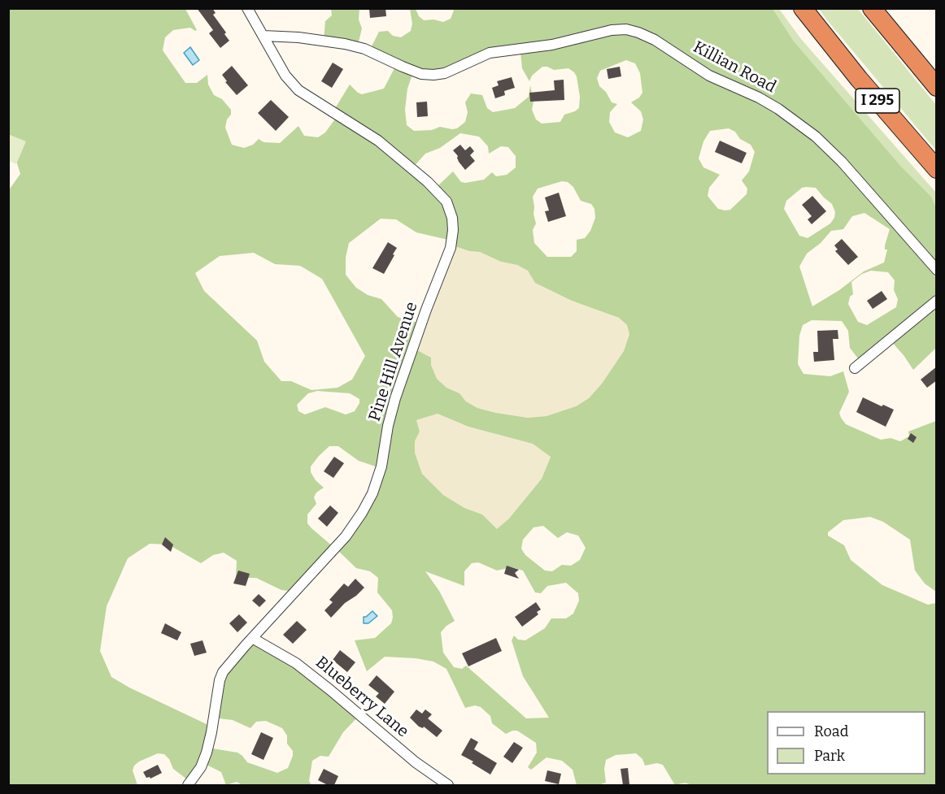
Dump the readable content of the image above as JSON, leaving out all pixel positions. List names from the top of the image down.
{
  "streets": {
    "highway": ["I 295"],
    "street": ["Killian Road", "Pine Hill Avenue", "Blueberry Lane"]
  },
  "crossings": [
    ["Killian Road", "Pine Hill Avenue"],
    ["Pine Hill Avenue", "Blueberry Lane"]
  ],
  "legend": ["Road", "Park"]
}
